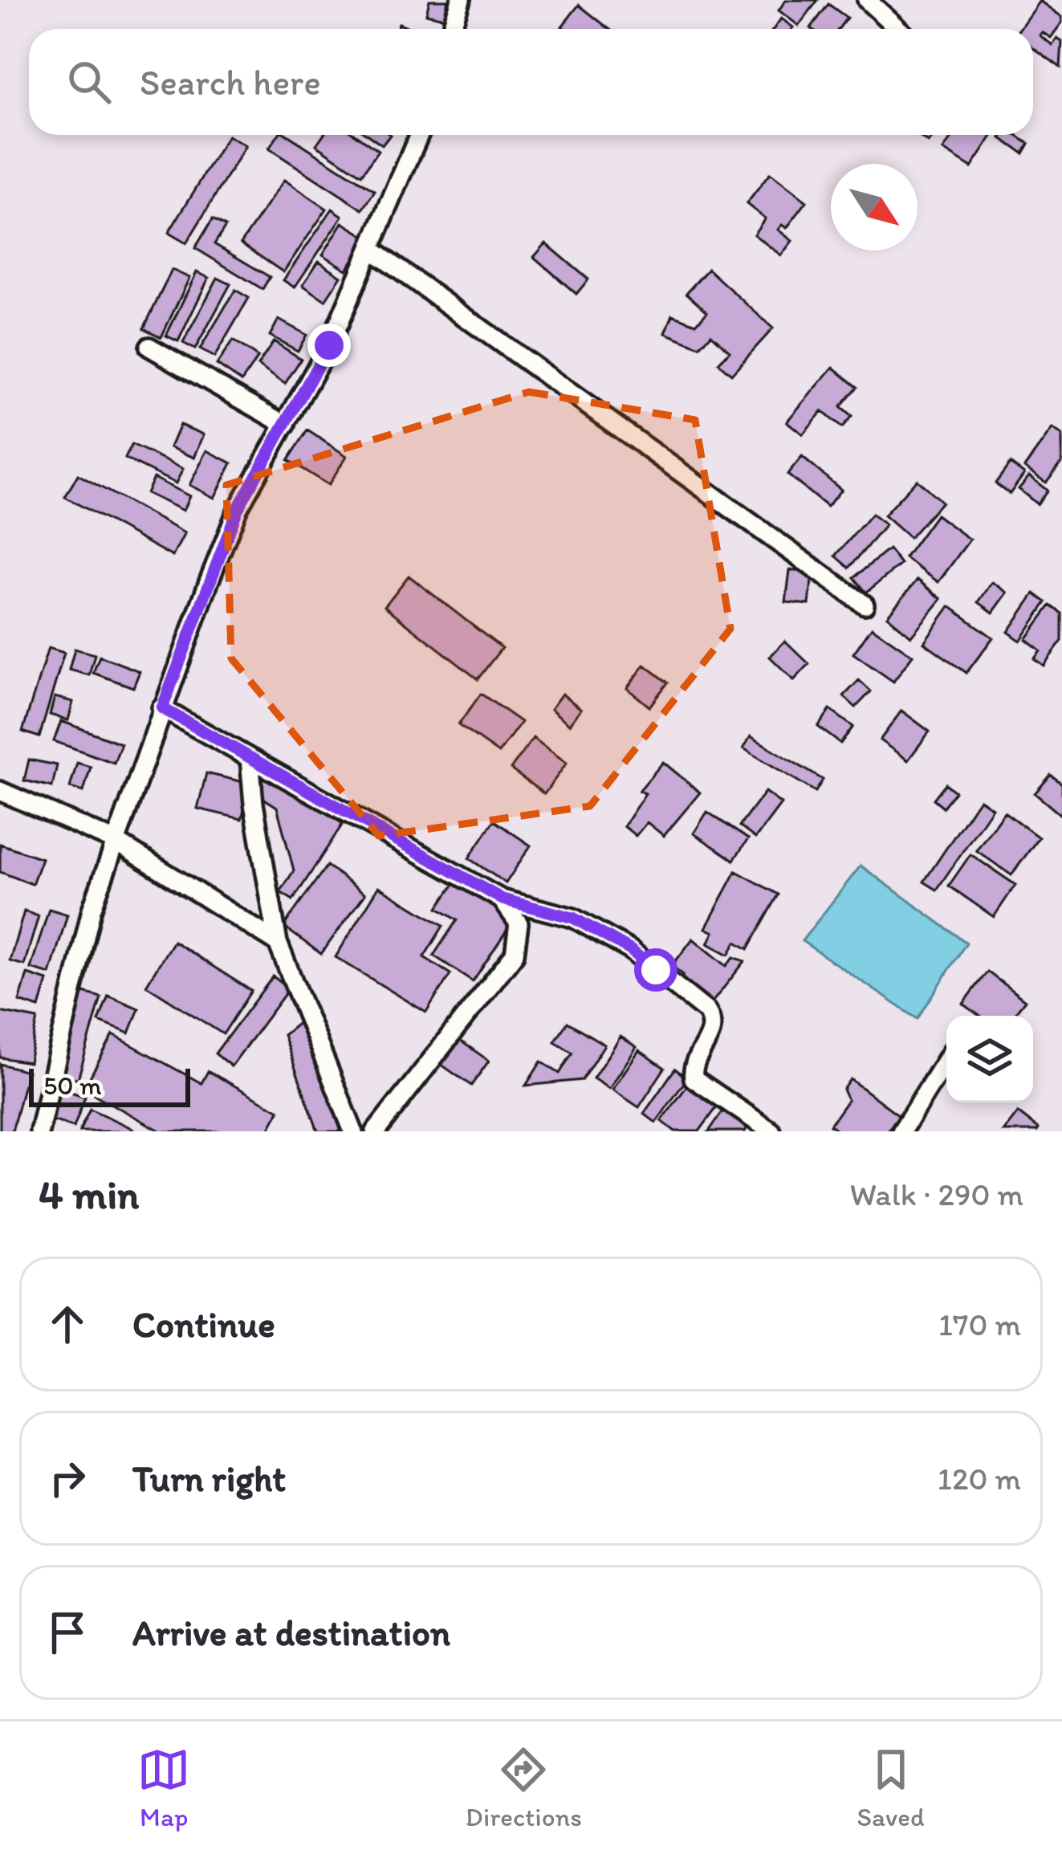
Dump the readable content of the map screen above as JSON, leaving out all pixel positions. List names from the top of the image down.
{
  "scale_bar": "50 m",
  "north": "bottom right",
  "page": {
    "search": "Search here",
    "scale": "50 m",
    "heading": ["4 min", "Walk · 290 m"],
    "list": [
      ["Continue", "170 m"],
      ["Turn right", "120 m"],
      "Arrive at destination"
    ],
    "nav": ["Map", "Directions", "Saved"]
  }
}
